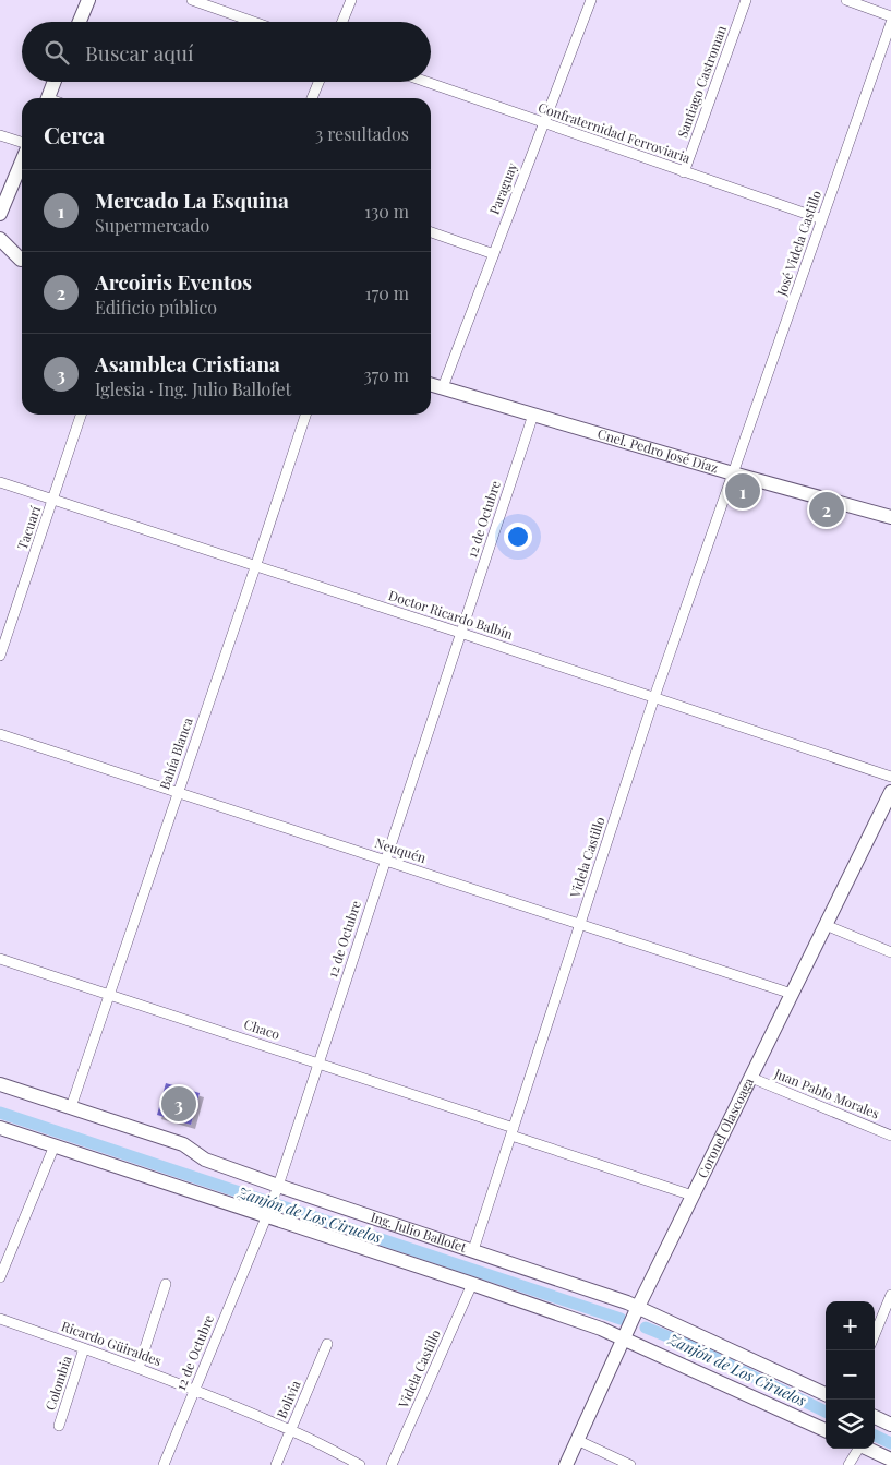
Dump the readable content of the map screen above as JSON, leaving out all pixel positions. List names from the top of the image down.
{
  "streets": {
    "street": [
      "Santiago Castroman",
      "Confraternidad Ferroviaria",
      "Paraguay",
      "José Videla Castillo",
      "Cnel. Pedro José Díaz",
      "12 de Octubre",
      "Tacuarí",
      "Doctor Ricardo Balbín",
      "Bahía Blanca",
      "Neuquén",
      "Videla Castillo",
      "Chaco",
      "Juan Pablo Morales",
      "Coronel Olascoaga",
      "Ing. Julio Ballofet",
      "Ricardo Güiraldes",
      "Colombia",
      "Bolivia"
    ]
  },
  "crossings": [
    ["Santiago Castroman", "Confraternidad Ferroviaria"],
    ["Confraternidad Ferroviaria", "Paraguay"],
    ["Confraternidad Ferroviaria", "José Videla Castillo"],
    ["Paraguay", "Cnel. Pedro José Díaz"],
    ["José Videla Castillo", "Cnel. Pedro José Díaz"],
    ["José Videla Castillo", "Videla Castillo"],
    ["Cnel. Pedro José Díaz", "12 de Octubre"],
    ["Cnel. Pedro José Díaz", "Videla Castillo"],
    ["12 de Octubre", "Doctor Ricardo Balbín"],
    ["12 de Octubre", "Neuquén"],
    ["12 de Octubre", "Chaco"],
    ["12 de Octubre", "Ing. Julio Ballofet"],
    ["12 de Octubre", "Ricardo Güiraldes"],
    ["Tacuarí", "Doctor Ricardo Balbín"],
    ["Doctor Ricardo Balbín", "Bahía Blanca"],
    ["Doctor Ricardo Balbín", "Videla Castillo"],
    ["Bahía Blanca", "Neuquén"],
    ["Bahía Blanca", "Chaco"],
    ["Bahía Blanca", "Ing. Julio Ballofet"],
    ["Neuquén", "Videla Castillo"],
    ["Neuquén", "Coronel Olascoaga"],
    ["Videla Castillo", "Chaco"],
    ["Videla Castillo", "Ing. Julio Ballofet"],
    ["Chaco", "Coronel Olascoaga"],
    ["Juan Pablo Morales", "Coronel Olascoaga"],
    ["Coronel Olascoaga", "Ing. Julio Ballofet"],
    ["Ricardo Güiraldes", "Colombia"],
    ["Ricardo Güiraldes", "Bolivia"]
  ],
  "water": ["Zanjón de Los Ciruelos"],
  "page": {
    "search": "Buscar aquí",
    "heading": ["Cerca", "3 resultados"],
    "list": [
      {
        "mark": "1",
        "name": "Mercado La Esquina",
        "note": "Supermercado",
        "value": "130 m"
      },
      {
        "mark": "2",
        "name": "Arcoiris Eventos",
        "note": "Edificio público",
        "value": "170 m"
      },
      {
        "mark": "3",
        "name": "Asamblea Cristiana",
        "note": "Iglesia · Ing. Julio Ballofet",
        "value": "370 m"
      }
    ],
    "pins": ["1", "2", "3"],
    "map_buttons": ["+", "−"]
  }
}
